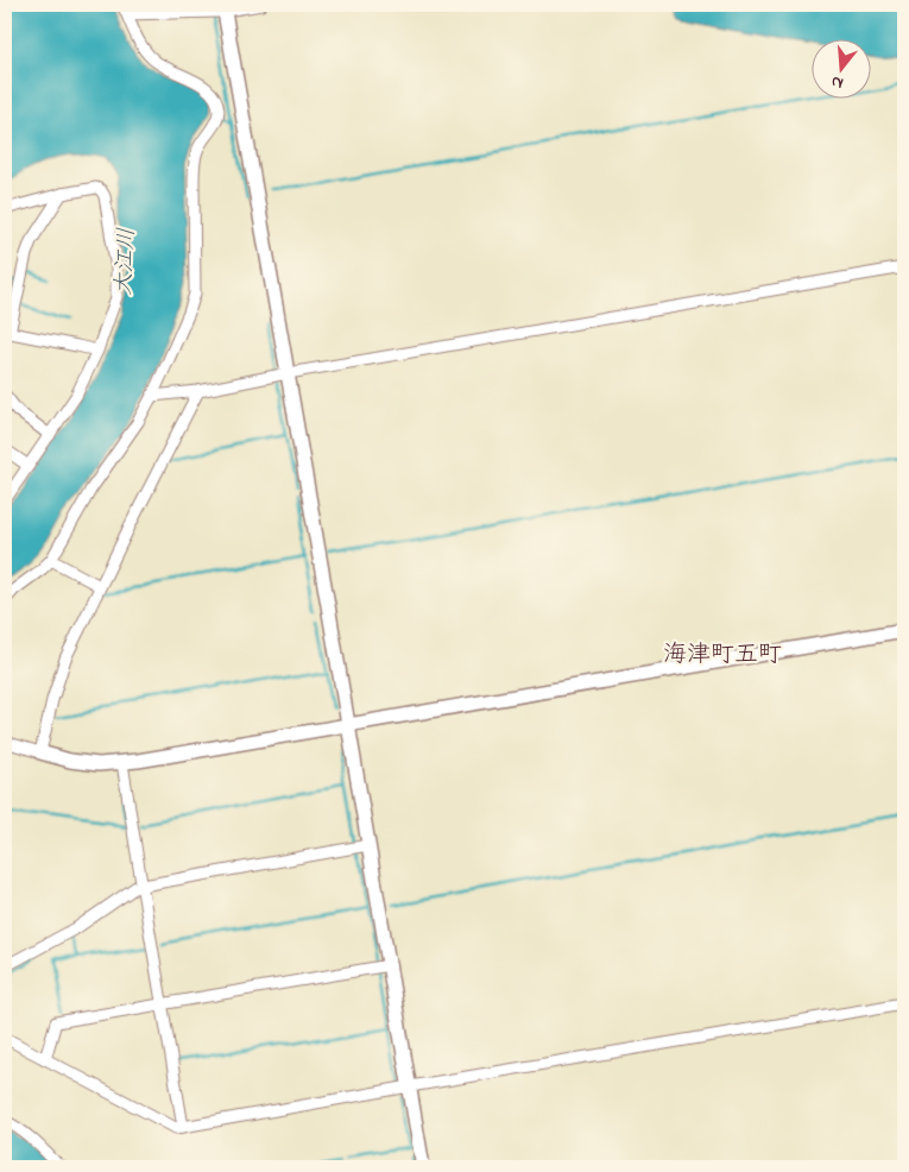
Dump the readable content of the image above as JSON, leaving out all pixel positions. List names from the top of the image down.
{
  "districts": ["海津町五町"],
  "water": ["大江川"],
  "north": "bottom"
}
